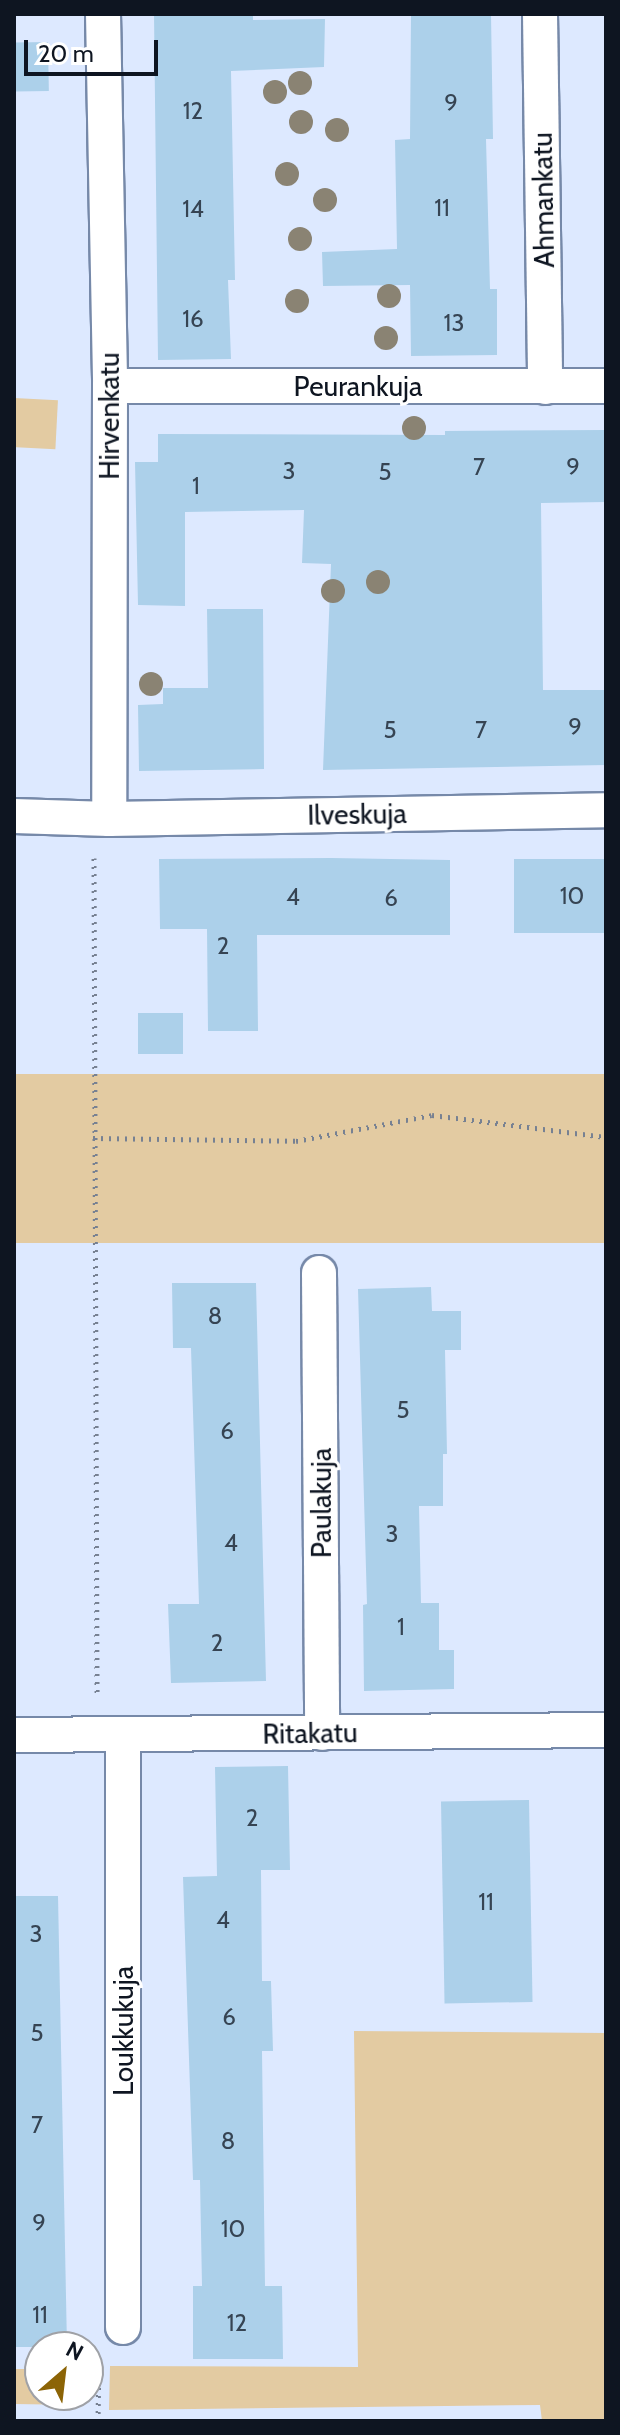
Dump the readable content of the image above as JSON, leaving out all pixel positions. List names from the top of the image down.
{
  "streets": {
    "street": [
      "Ahmankatu",
      "Peurankuja",
      "Hirvenkatu",
      "Ilveskuja",
      "Paulakuja",
      "Ritakatu",
      "Loukkukuja"
    ]
  },
  "crossings": [
    ["Ahmankatu", "Peurankuja"],
    ["Peurankuja", "Hirvenkatu"],
    ["Hirvenkatu", "Ilveskuja"],
    ["Paulakuja", "Ritakatu"],
    ["Ritakatu", "Loukkukuja"]
  ],
  "house_numbers": [
    "9",
    "12",
    "11",
    "14",
    "16",
    "13",
    "7",
    "9",
    "3",
    "5",
    "1",
    "9",
    "5",
    "7",
    "10",
    "4",
    "6",
    "2",
    "8",
    "5",
    "6",
    "3",
    "4",
    "1",
    "2",
    "2",
    "11",
    "4",
    "3",
    "6",
    "5",
    "7",
    "8",
    "9",
    "10",
    "11",
    "12"
  ],
  "scale_bar": "20 m",
  "north": "top right"
}
